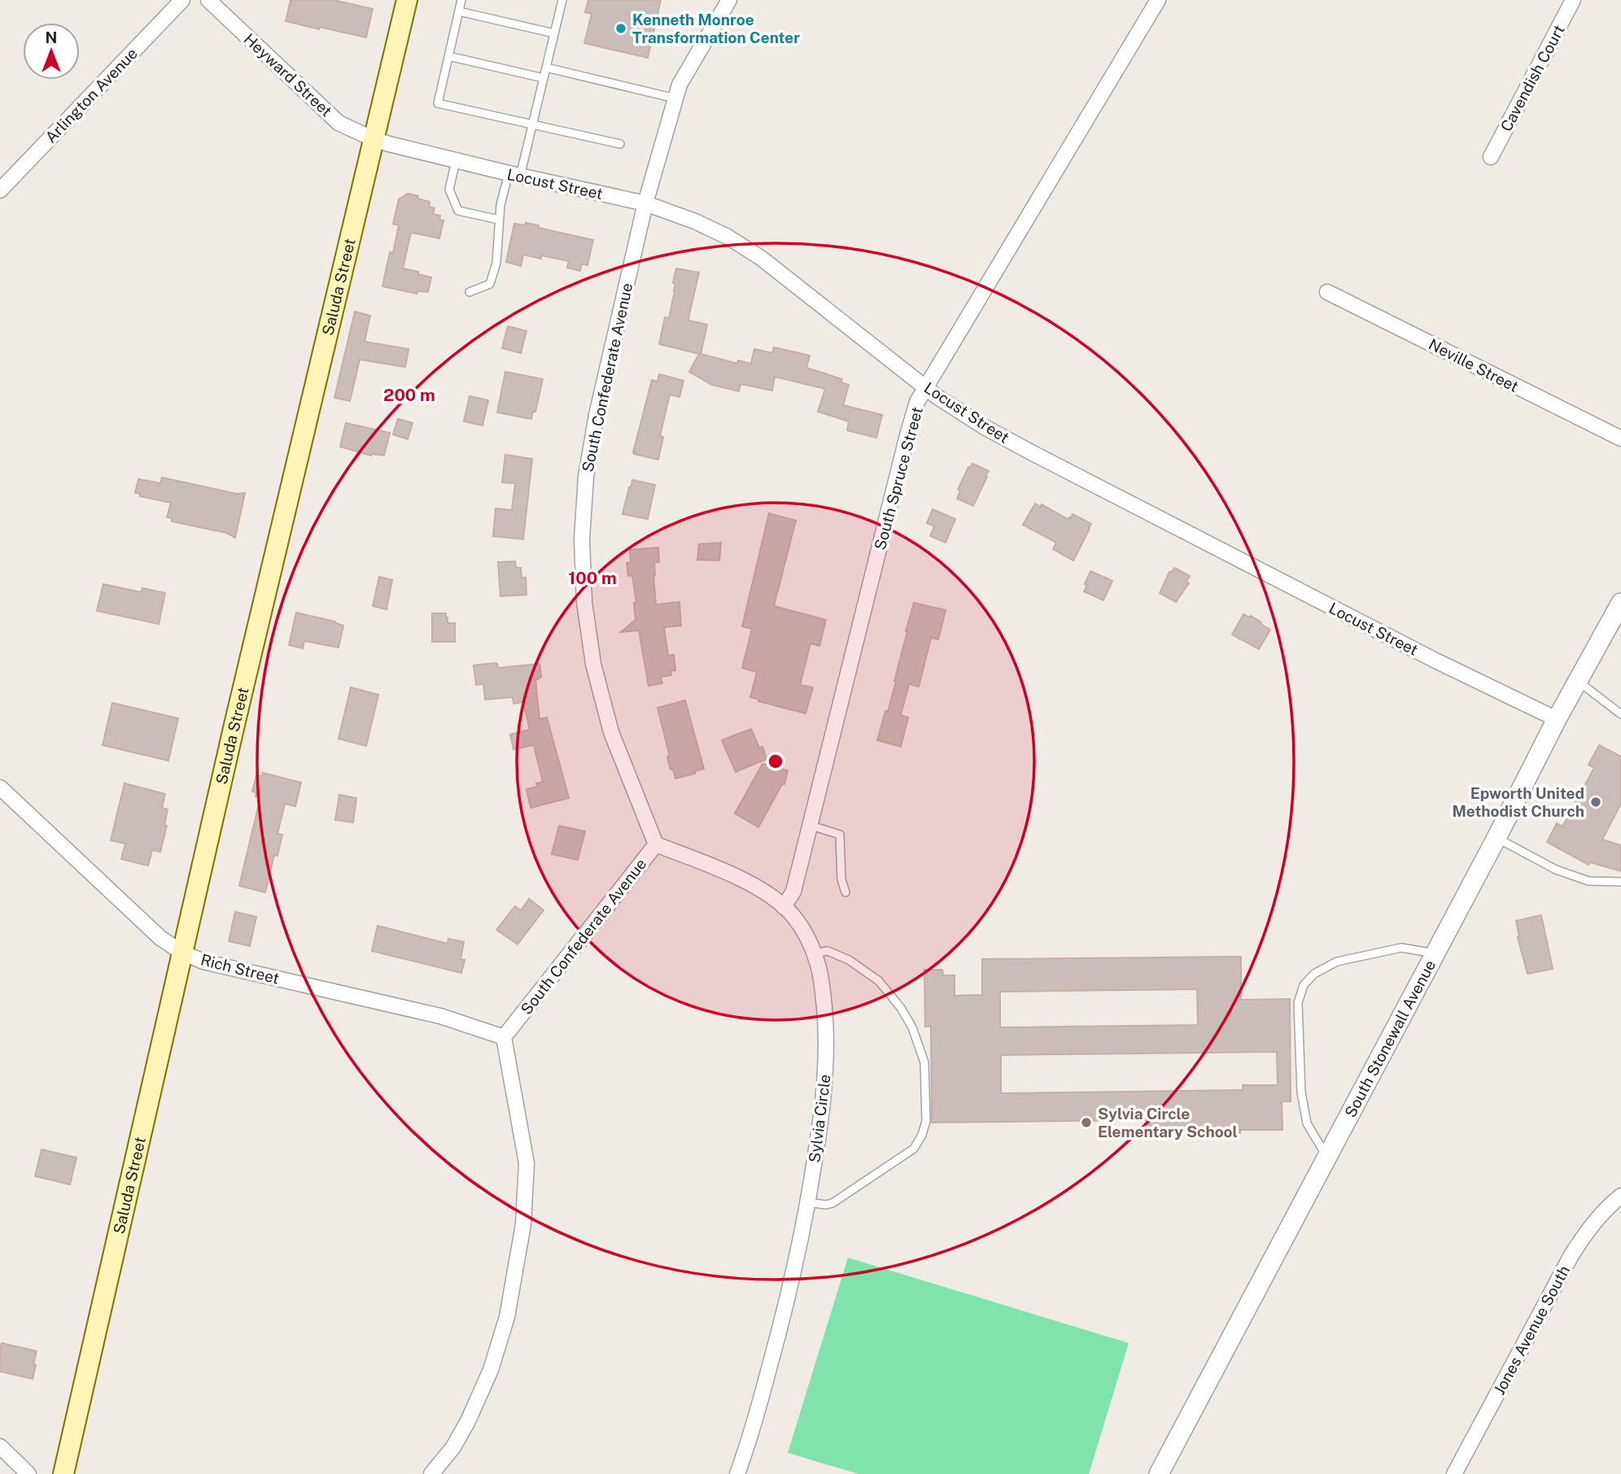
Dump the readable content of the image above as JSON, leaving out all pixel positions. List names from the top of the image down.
{
  "streets": {
    "main road": ["Saluda Street"],
    "street": [
      "Heyward Street",
      "Cavendish Court",
      "Arlington Avenue",
      "Locust Street",
      "Neville Street",
      "South Confederate Avenue",
      "South Spruce Street",
      "Rich Street",
      "South Stonewall Avenue",
      "Sylvia Circle",
      "Jones Avenue South"
    ]
  },
  "crossings": [
    ["Heyward Street", "Locust Street"],
    ["Heyward Street", "Saluda Street"],
    ["Locust Street", "Saluda Street"],
    ["Locust Street", "South Confederate Avenue"],
    ["Locust Street", "South Spruce Street"],
    ["Locust Street", "South Stonewall Avenue"],
    ["Saluda Street", "Rich Street"],
    ["South Confederate Avenue", "Rich Street"],
    ["South Confederate Avenue", "Sylvia Circle"],
    ["South Spruce Street", "Sylvia Circle"]
  ],
  "places": ["Kenneth Monroe Transformation Center", "Epworth United Methodist Church", "Sylvia Circle Elementary School"],
  "north": "top",
  "rings": ["200 m", "100 m"]
}
